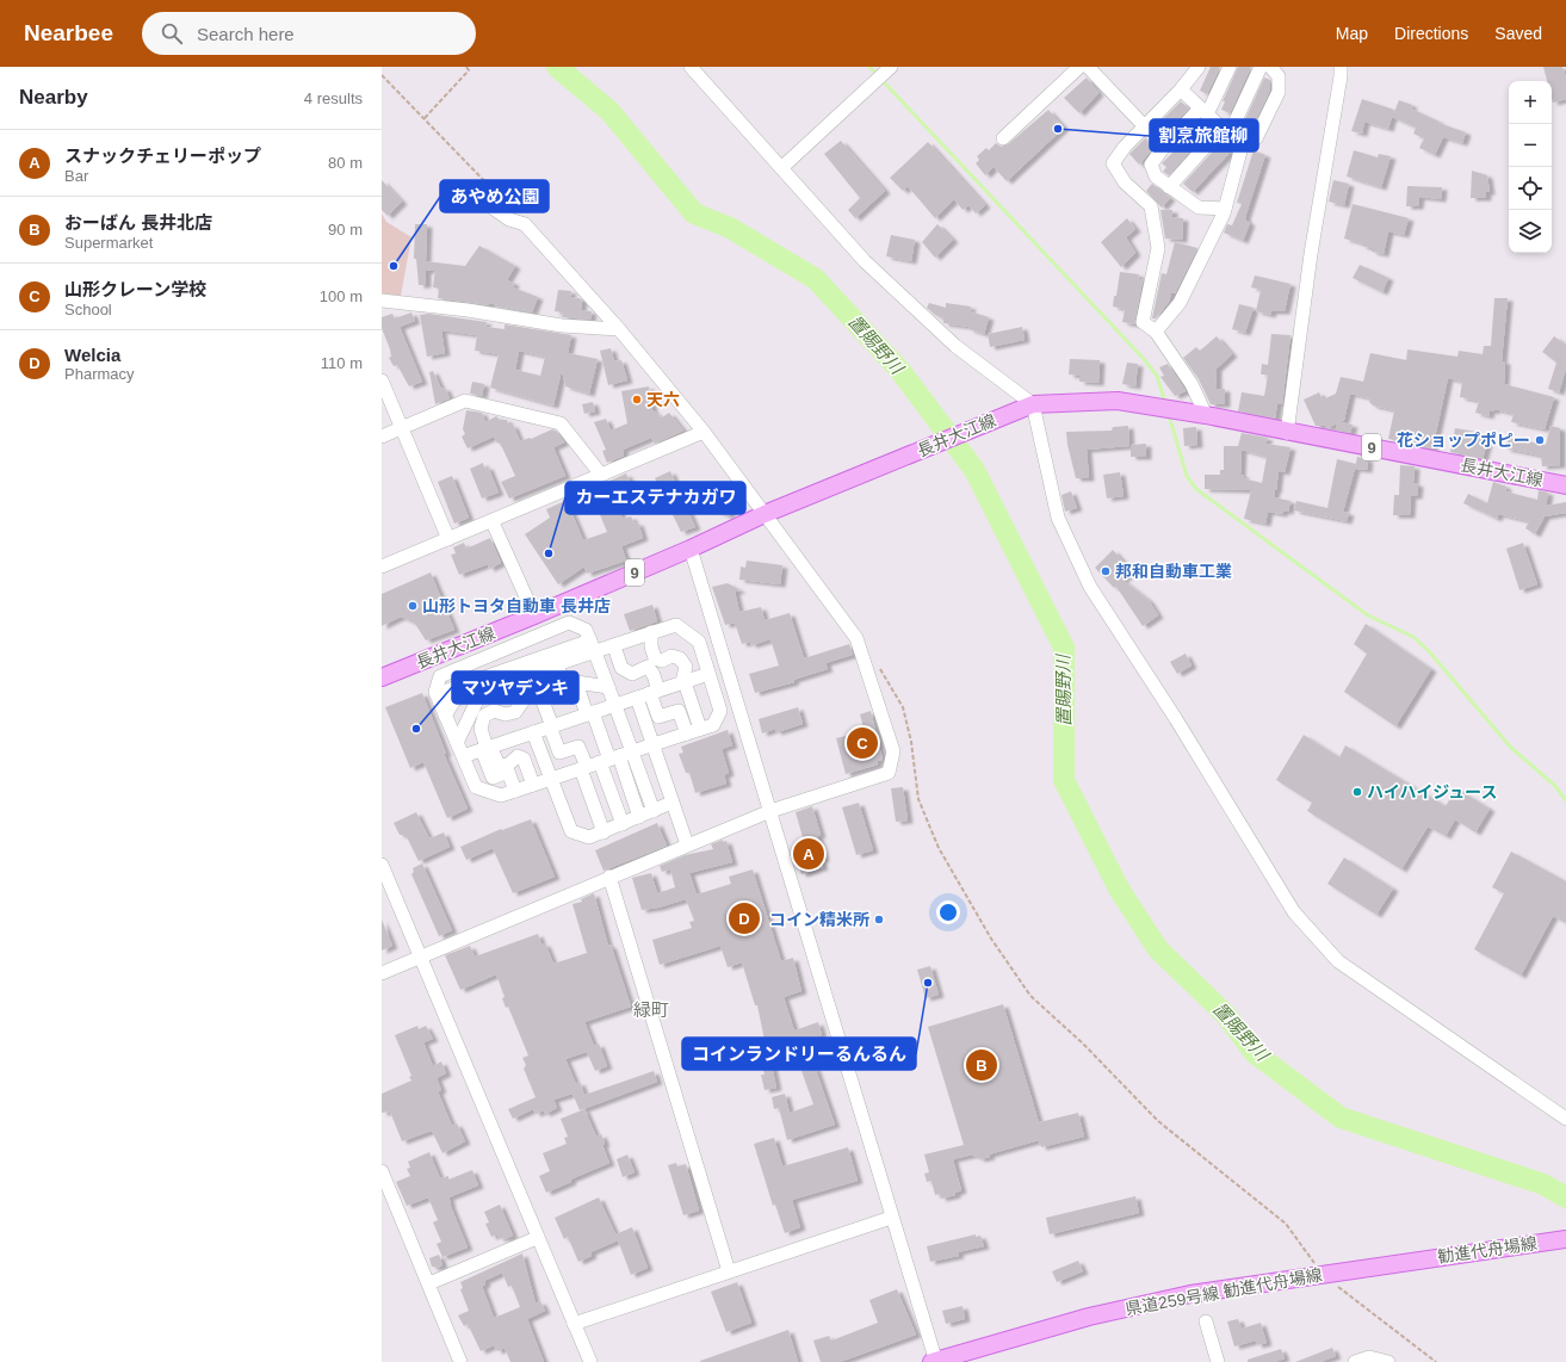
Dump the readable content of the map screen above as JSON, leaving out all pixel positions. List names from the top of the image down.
{
  "streets": {
    "main road": [
      "長井大江線",
      "9",
      "勧進代舟場線",
      "県道259号線 勧進代舟場線"
    ]
  },
  "crossings": [
    ["勧進代舟場線", "県道259号線 勧進代舟場線"]
  ],
  "districts": ["緑町"],
  "water": ["置賜野川"],
  "places": [
    "割烹旅館柳",
    "あやめ公園",
    "天六",
    "花ショップポピー",
    "カーエステナカガワ",
    "邦和自動車工業",
    "山形トヨタ自動車 長井店",
    "マツヤデンキ",
    "ハイハイジュース",
    "コイン精米所",
    "コインランドリーるんるん"
  ],
  "page": {
    "header": "Nearbee",
    "search": "Search here",
    "nav": ["Map", "Directions", "Saved"],
    "heading": ["Nearby", "4 results"],
    "map_buttons": ["+", "−"],
    "list": [
      {
        "mark": "A",
        "name": "スナックチェリーポップ",
        "note": "Bar",
        "value": "80 m"
      },
      {
        "mark": "B",
        "name": "おーばん 長井北店",
        "note": "Supermarket",
        "value": "90 m"
      },
      {
        "mark": "C",
        "name": "山形クレーン学校",
        "note": "School",
        "value": "100 m"
      },
      {
        "mark": "D",
        "name": "Welcia",
        "note": "Pharmacy",
        "value": "110 m"
      }
    ],
    "pins": [
      "C",
      "A",
      "D",
      "B"
    ]
  }
}
